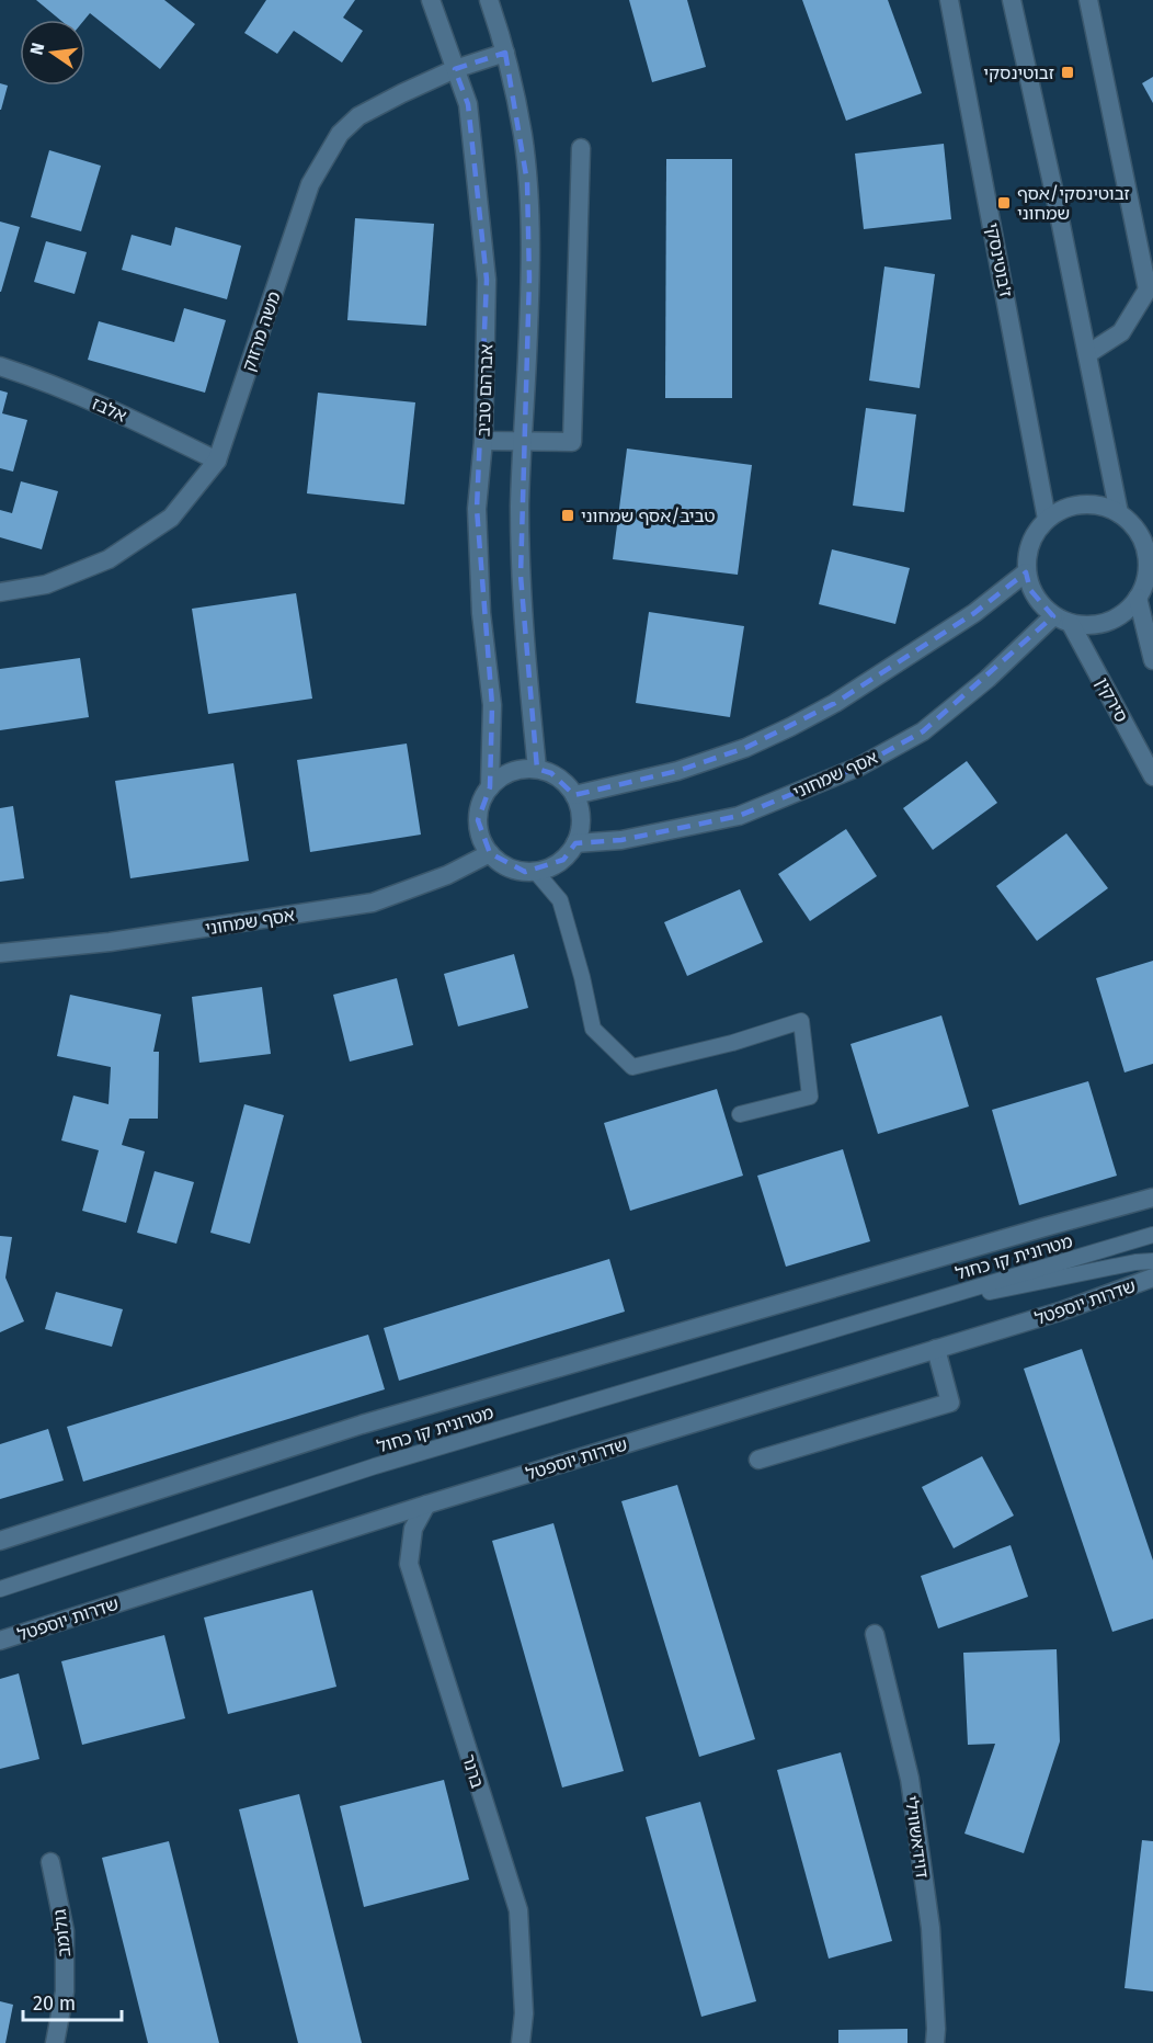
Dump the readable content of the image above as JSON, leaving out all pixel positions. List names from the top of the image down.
{
  "streets": {
    "street": [
      "ז'בוטינסקי",
      "משה מרזוק",
      "אברהם טביב",
      "אלבז",
      "סירקין",
      "אסף שמחוני",
      "שדרות יוספטל",
      "ברנר",
      "דוידאשווילי",
      "גולומב"
    ],
    "lane": ["מטרונית קו כחול"]
  },
  "crossings": [
    ["ז'בוטינסקי", "סירקין"],
    ["ז'בוטינסקי", "אסף שמחוני"],
    ["משה מרזוק", "אברהם טביב"],
    ["משה מרזוק", "אלבז"],
    ["אברהם טביב", "אסף שמחוני"],
    ["סירקין", "אסף שמחוני"],
    ["שדרות יוספטל", "ברנר"]
  ],
  "places": {
    "transit": ["זבוטינסקי", "זבוטינסקי/אסף שמחוני", "טביב/אסף שמחוני"]
  },
  "scale_bar": "20 m",
  "north": "left"
}
